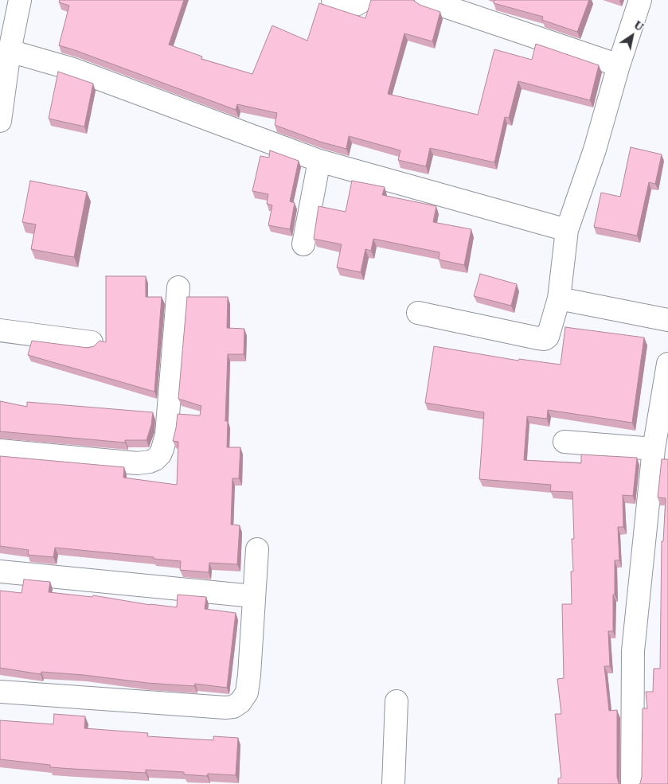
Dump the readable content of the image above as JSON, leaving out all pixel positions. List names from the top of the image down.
{
  "north": "top right"
}
